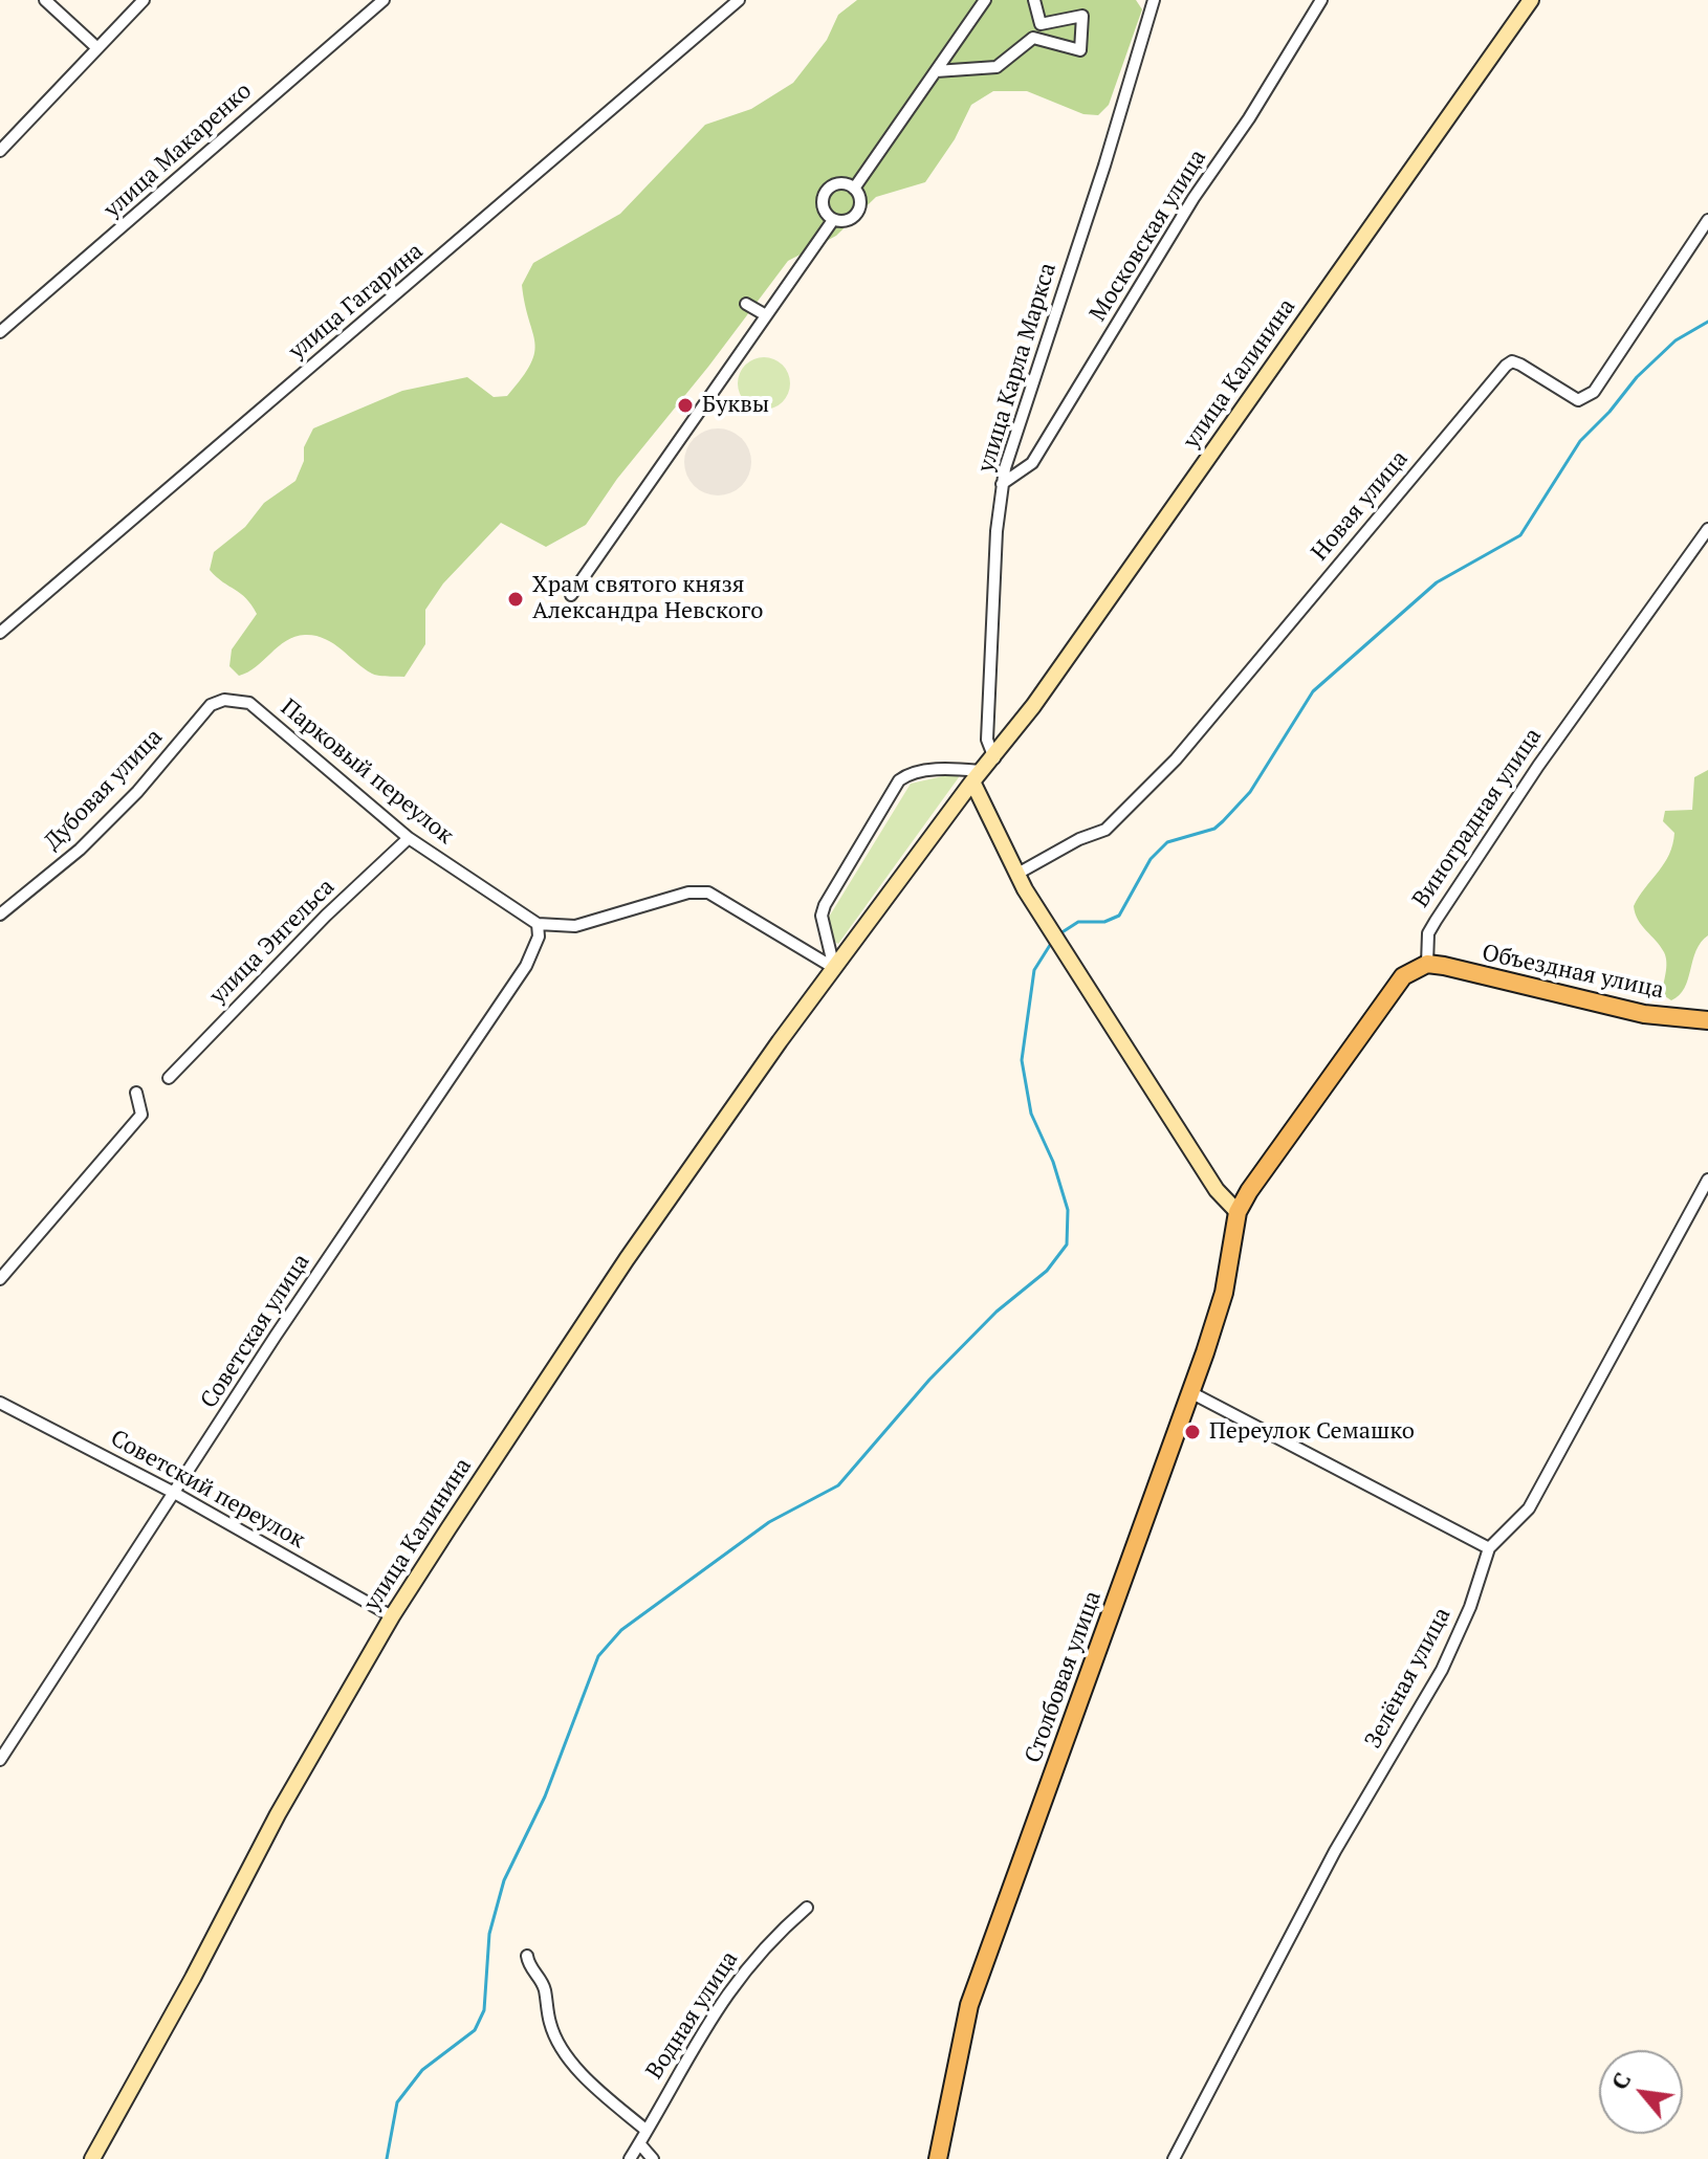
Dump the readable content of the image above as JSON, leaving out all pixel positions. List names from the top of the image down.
{
  "streets": {
    "main road": ["Объездная улица", "Столбовая улица"],
    "street": [
      "улица Макаренко",
      "Московская улица",
      "улица Гагарина",
      "улица Карла Маркса",
      "улица Калинина",
      "Новая улица",
      "Парковый переулок",
      "Дубовая улица",
      "Виноградная улица",
      "улица Энгельса",
      "Советская улица",
      "Советский переулок",
      "Зелёная улица",
      "Водная улица"
    ]
  },
  "crossings": [
    ["Московская улица", "улица Карла Маркса"],
    ["улица Карла Маркса", "улица Калинина"],
    ["улица Калинина", "Советский переулок"],
    ["Парковый переулок", "Дубовая улица"],
    ["Парковый переулок", "улица Энгельса"],
    ["Парковый переулок", "Советская улица"],
    ["Виноградная улица", "Объездная улица"],
    ["Советская улица", "Советский переулок"]
  ],
  "places": ["Буквы", "Храм святого князя Александра Невского", "Переулок Семашко"],
  "north": "top left"
}
